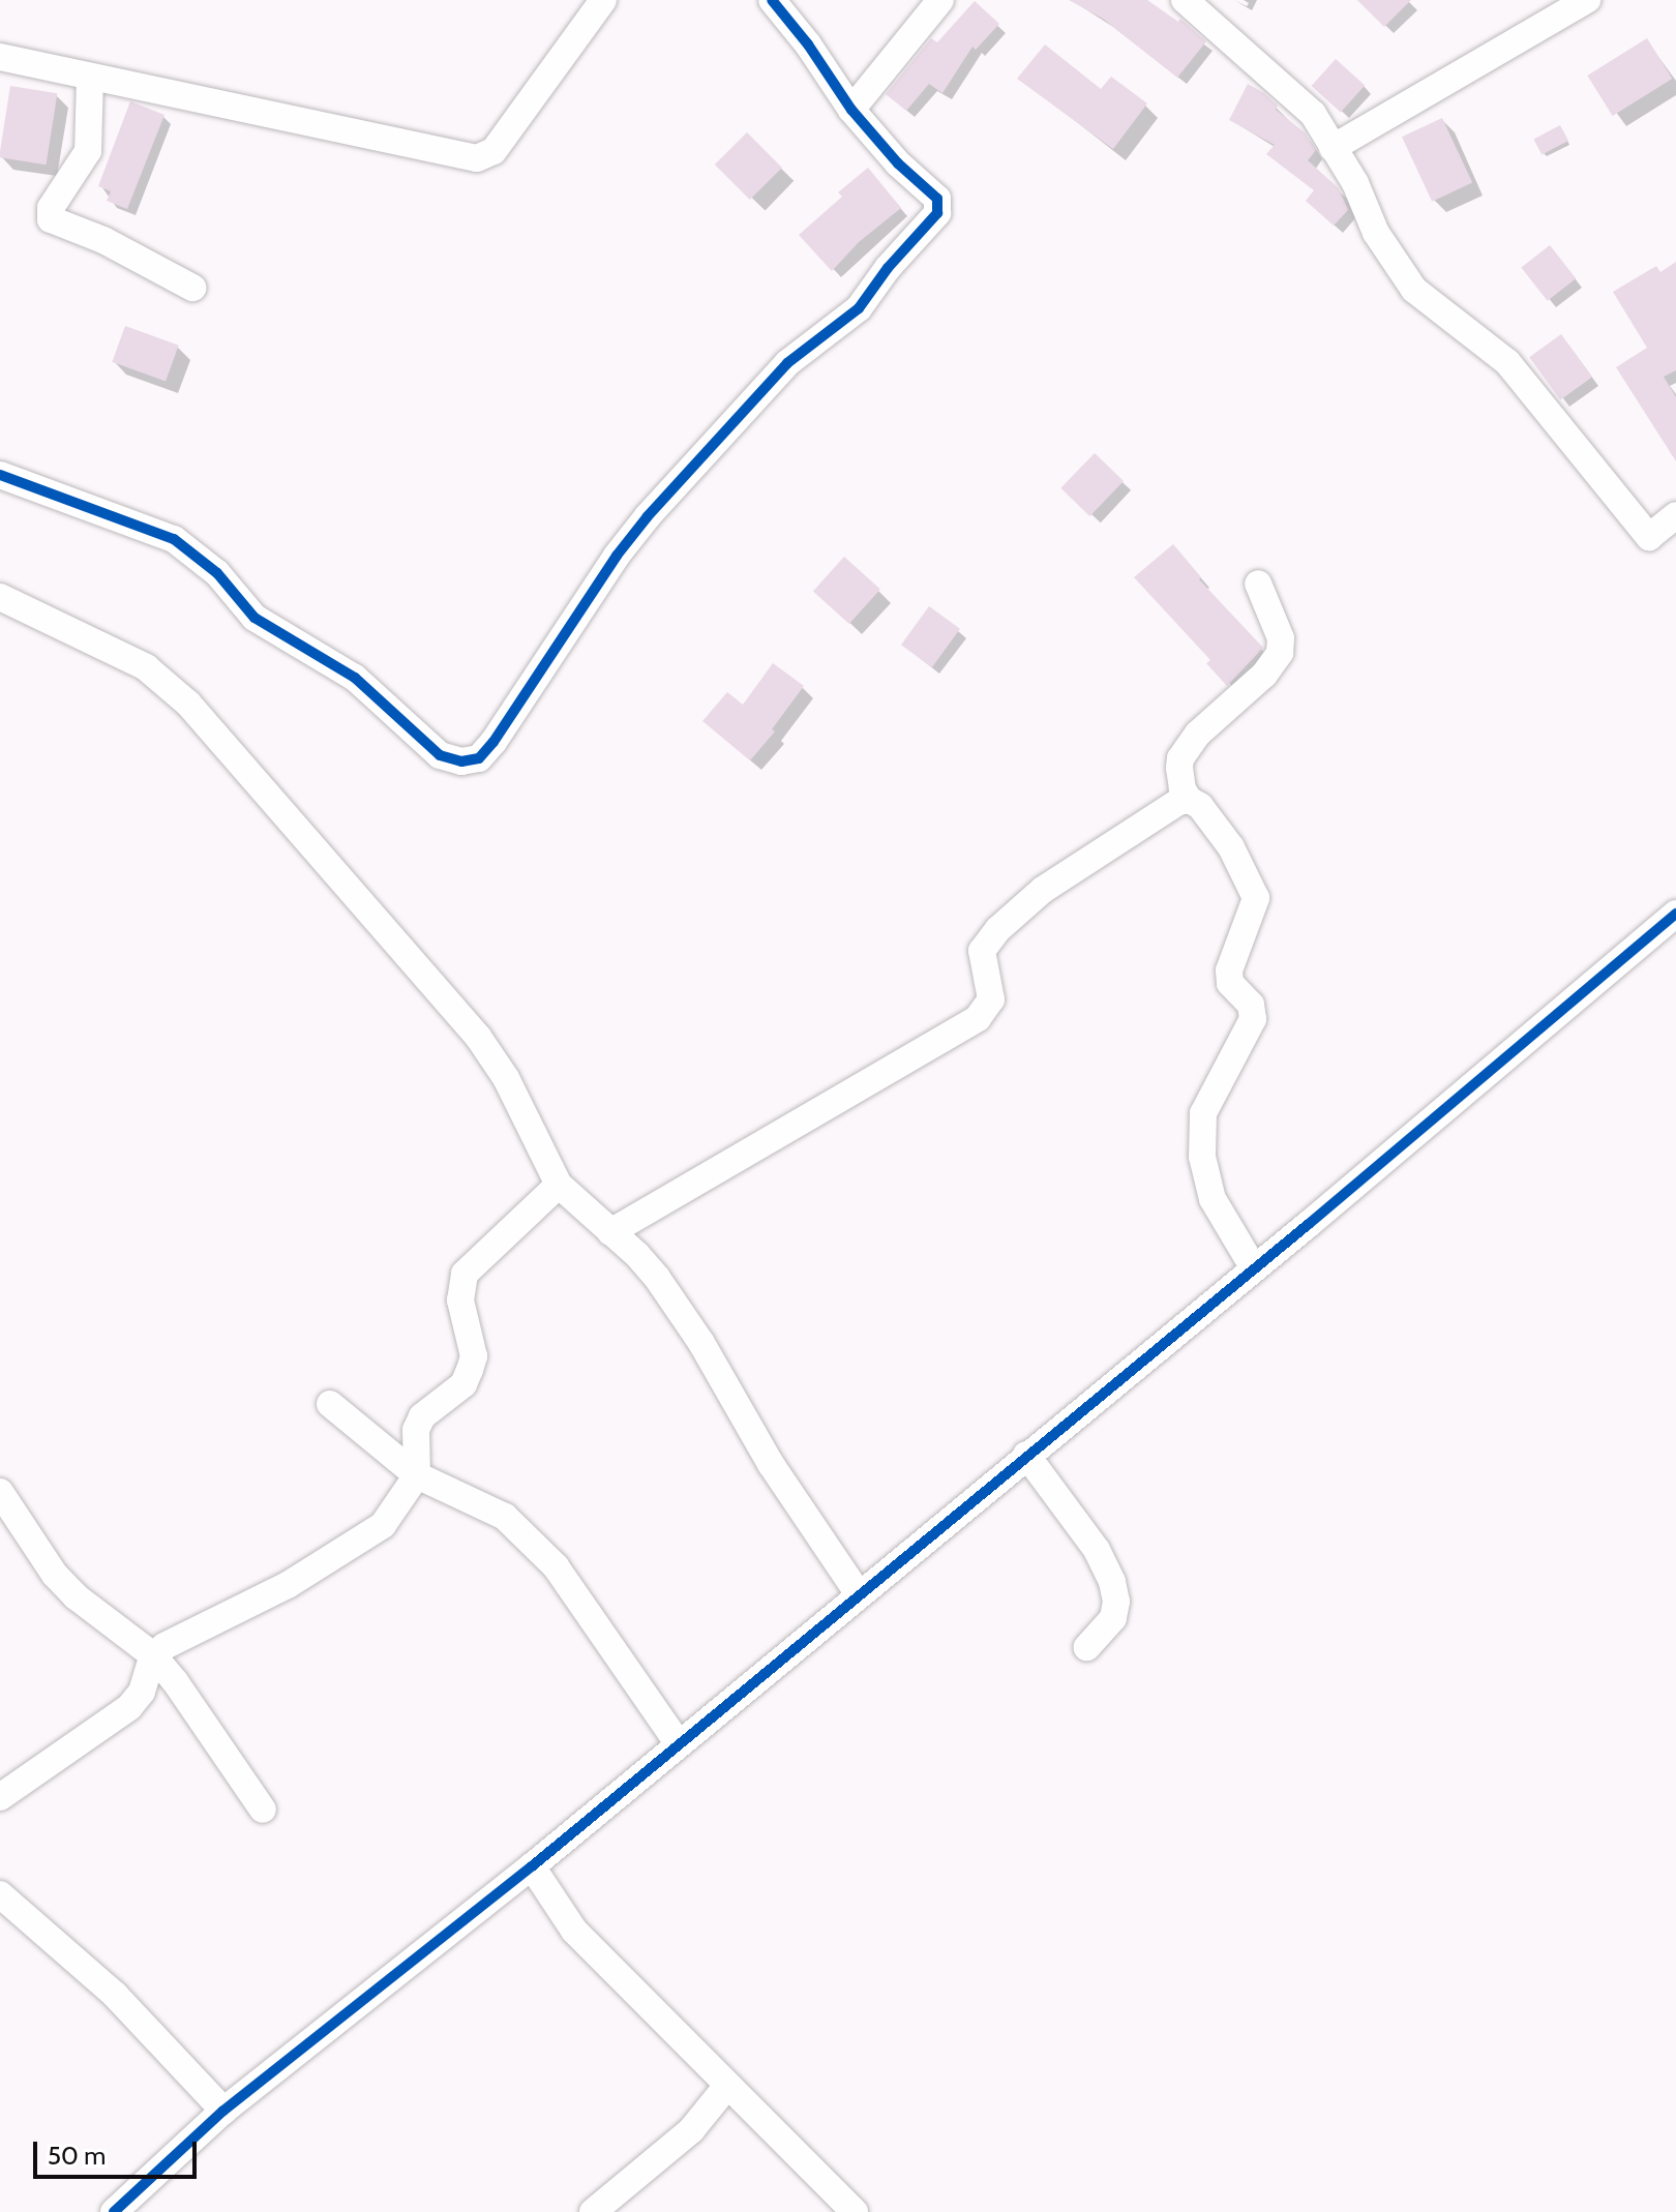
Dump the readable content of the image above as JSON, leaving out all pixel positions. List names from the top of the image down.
{
  "scale_bar": "50 m"
}
